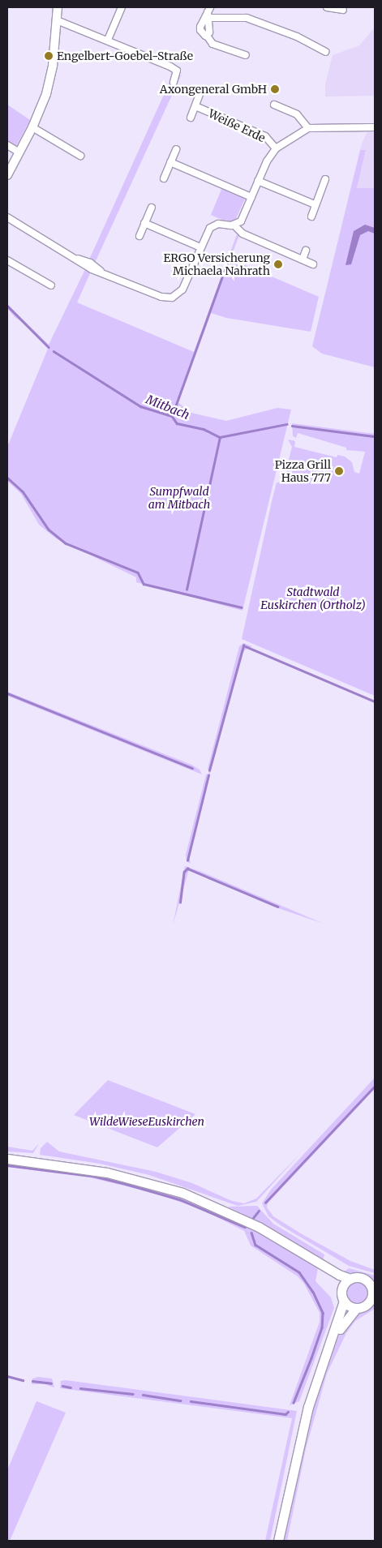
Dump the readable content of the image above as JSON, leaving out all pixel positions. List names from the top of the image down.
{
  "streets": {
    "street": ["Weiße Erde"]
  },
  "water": ["Mitbach"],
  "parks": ["Sumpfwald am Mitbach", "Stadtwald Euskirchen (Ortholz)", "WildeWieseEuskirchen"],
  "places": [
    "Engelbert-Goebel-Straße",
    "Axongeneral GmbH",
    "ERGO Versicherung Michaela Nahrath",
    "Pizza Grill Haus 777"
  ]
}
